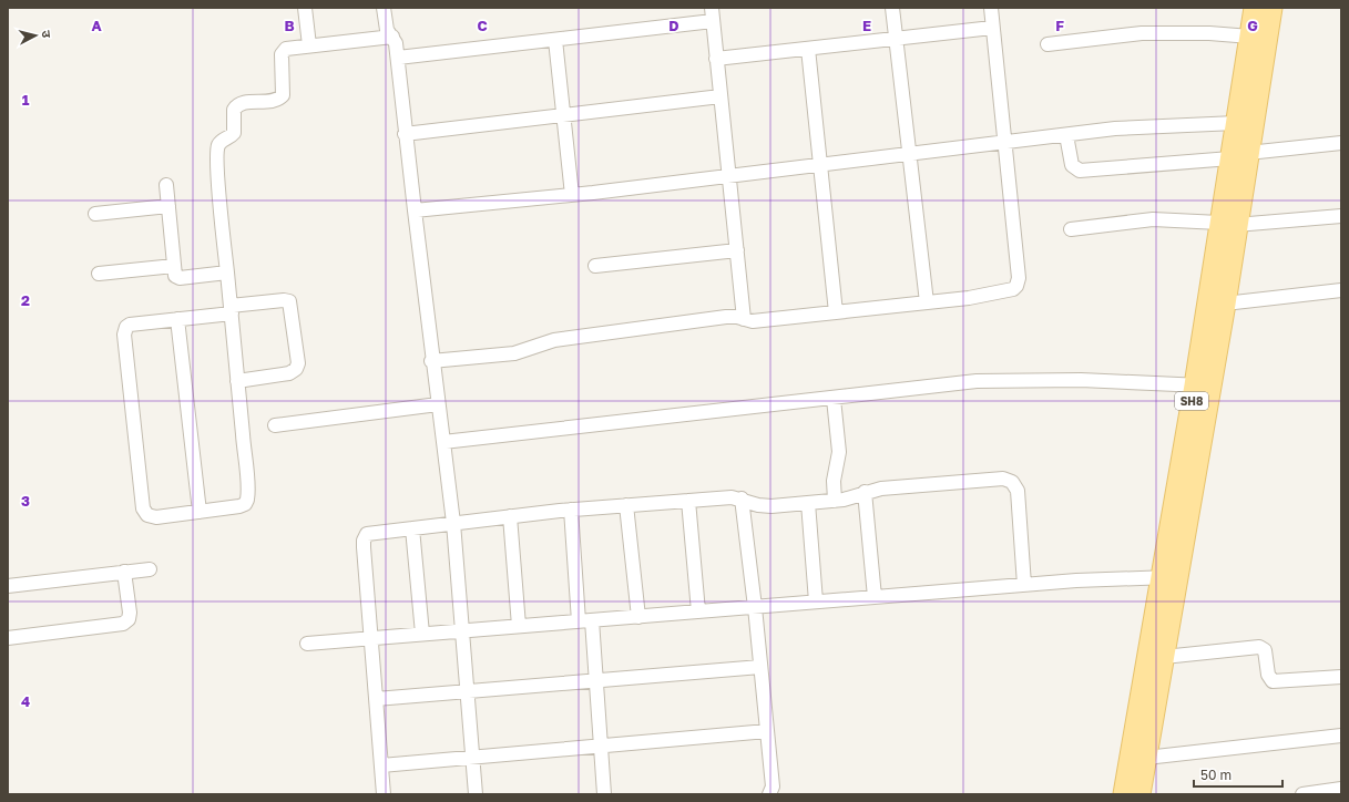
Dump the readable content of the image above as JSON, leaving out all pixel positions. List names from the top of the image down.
{
  "streets": {
    "main road": ["SH8"]
  },
  "scale_bar": "50 m",
  "north": "right",
  "grid": {
    "columns": [
      "A",
      "B",
      "C",
      "D",
      "E",
      "F",
      "G"
    ],
    "rows": [
      "1",
      "2",
      "3",
      "4"
    ]
  }
}
